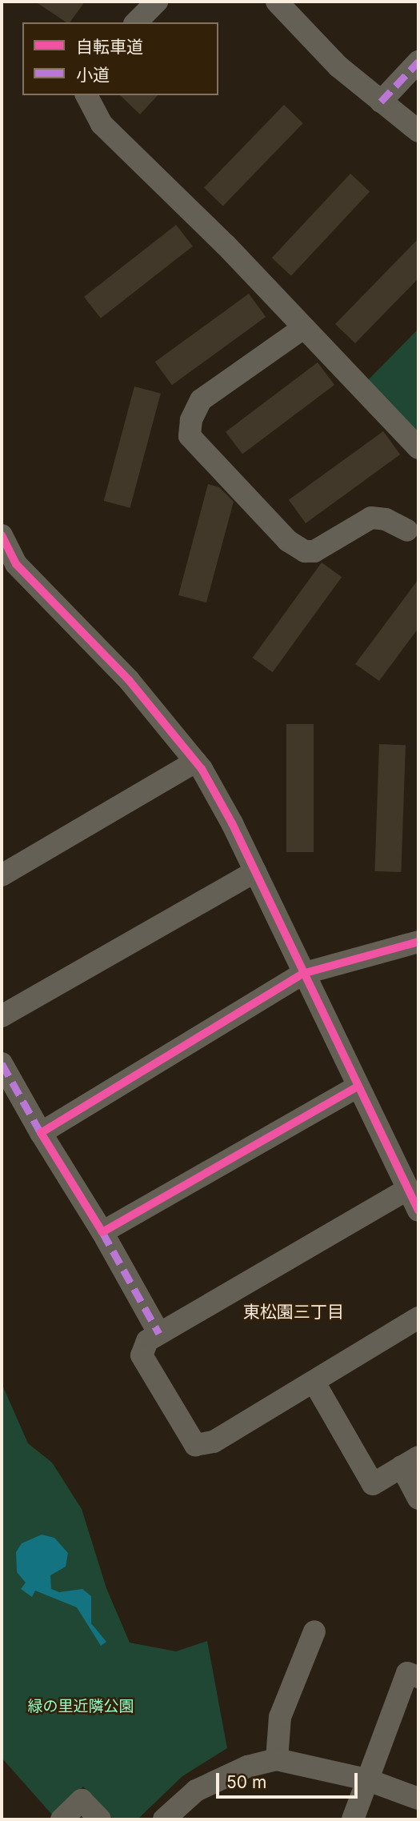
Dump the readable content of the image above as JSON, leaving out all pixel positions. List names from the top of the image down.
{
  "districts": ["東松園三丁目"],
  "parks": ["緑の里近隣公園"],
  "legend": ["自転車道", "小道"],
  "scale_bar": "50 m"
}
